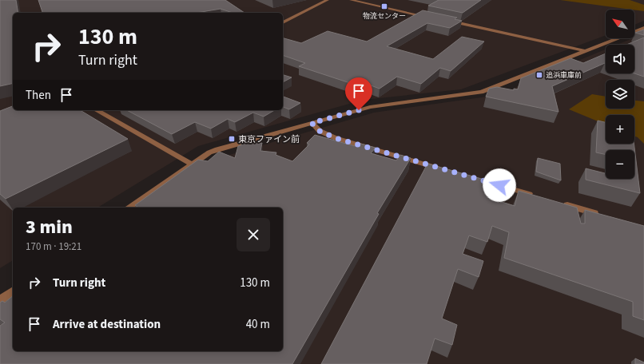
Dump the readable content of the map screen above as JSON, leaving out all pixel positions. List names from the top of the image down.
{
  "places": {
    "transit": ["物流センター", "追浜車庫前", "東京ファイン前"]
  },
  "north": "top left",
  "page": {
    "map_buttons": ["+", "−"],
    "turn": ["130 m", "Turn right"],
    "then": "Then",
    "heading": ["3 min", "170 m · 19:21"],
    "list": [
      {
        "name": "Turn right",
        "value": "130 m"
      },
      {
        "name": "Arrive at destination",
        "value": "40 m"
      }
    ]
  }
}
